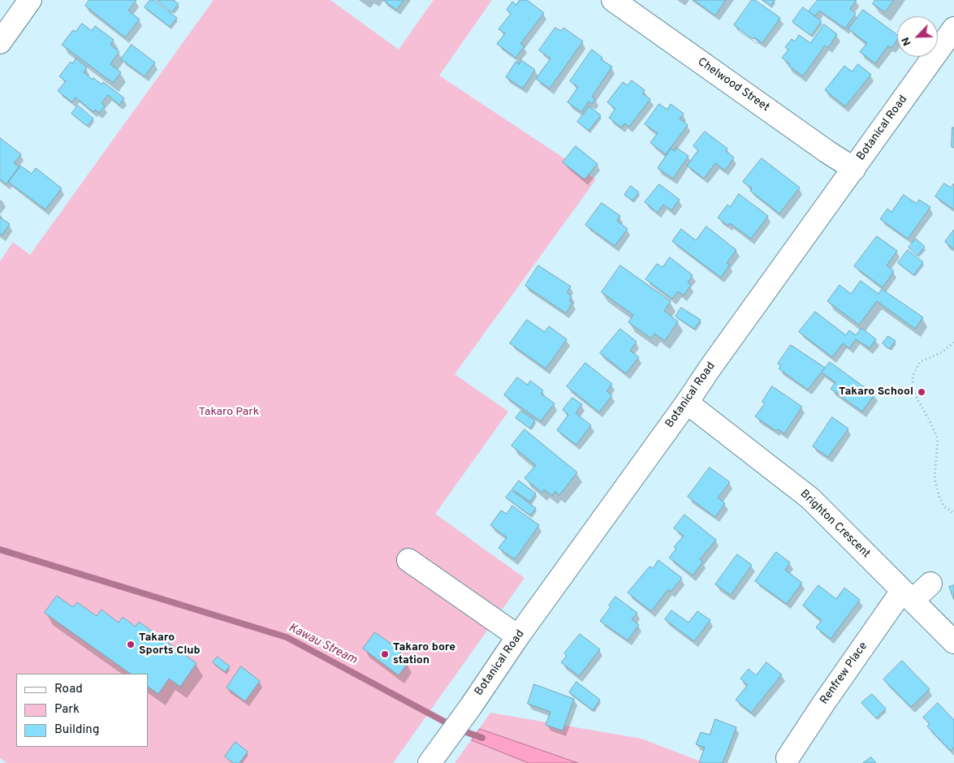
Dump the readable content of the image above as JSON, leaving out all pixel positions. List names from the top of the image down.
{
  "streets": {
    "street": [
      "Chelwood Street",
      "Botanical Road",
      "Brighton Crescent",
      "Renfrew Place"
    ]
  },
  "crossings": [
    ["Chelwood Street", "Botanical Road"],
    ["Botanical Road", "Brighton Crescent"],
    ["Brighton Crescent", "Renfrew Place"]
  ],
  "water": ["Kawau Stream"],
  "parks": ["Takaro Park"],
  "places": ["Takaro School", "Takaro Sports Club", "Takaro bore station"],
  "legend": ["Road", "Park", "Building"],
  "north": "bottom left"
}
